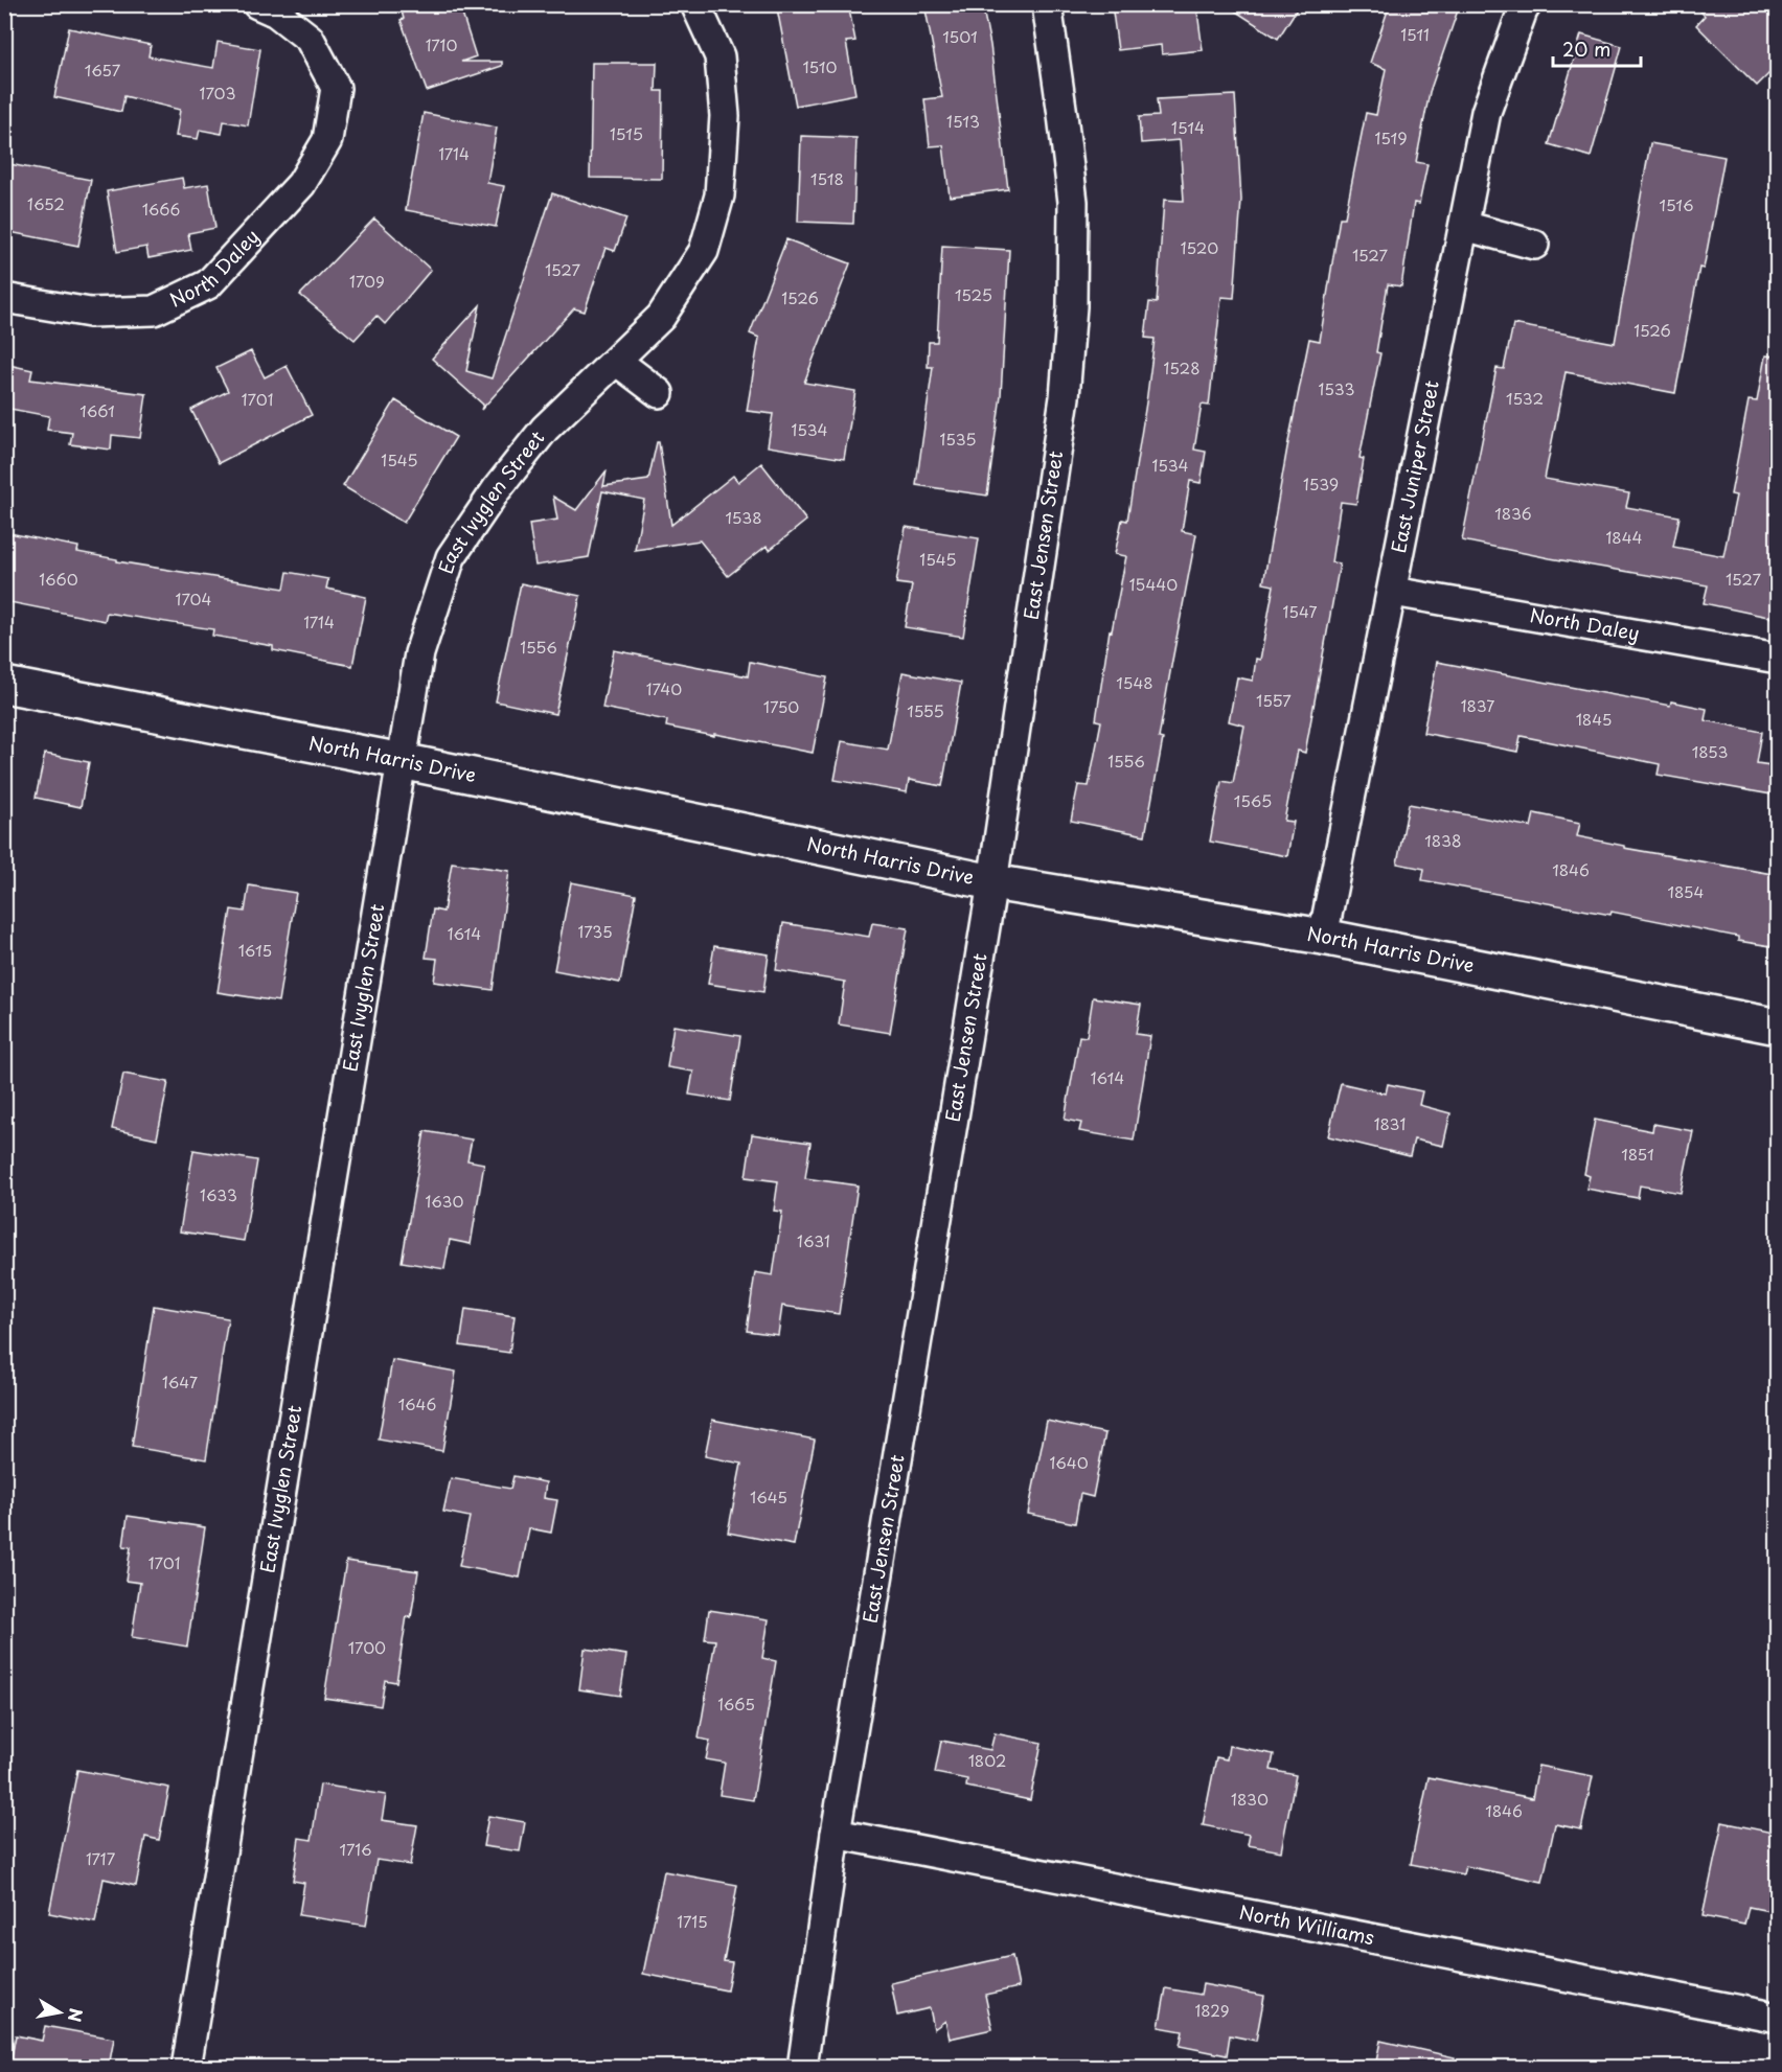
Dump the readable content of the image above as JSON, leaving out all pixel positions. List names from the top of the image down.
{
  "streets": {
    "street": [
      "North Daley",
      "East Juniper Street",
      "East Ivyglen Street",
      "East Jensen Street",
      "North Harris Drive",
      "North Williams"
    ]
  },
  "crossings": [
    ["North Daley", "East Juniper Street"],
    ["East Juniper Street", "North Harris Drive"],
    ["East Ivyglen Street", "North Harris Drive"],
    ["East Jensen Street", "North Harris Drive"],
    ["East Jensen Street", "North Williams"]
  ],
  "house_numbers": [
    "1511",
    "1501",
    "1710",
    "1510",
    "1657",
    "1703",
    "1513",
    "1514",
    "1515",
    "1519",
    "1714",
    "1518",
    "1652",
    "1516",
    "1666",
    "1520",
    "1527",
    "1527",
    "1709",
    "1525",
    "1526",
    "1526",
    "1528",
    "1533",
    "1532",
    "1701",
    "1661",
    "1534",
    "1535",
    "1545",
    "1534",
    "1539",
    "1836",
    "1538",
    "1844",
    "1545",
    "1660",
    "1527",
    "15440",
    "1704",
    "1547",
    "1714",
    "1556",
    "1548",
    "1740",
    "1557",
    "1837",
    "1750",
    "1555",
    "1845",
    "1853",
    "1556",
    "1565",
    "1838",
    "1846",
    "1854",
    "1735",
    "1614",
    "1615",
    "1614",
    "1831",
    "1851",
    "1633",
    "1630",
    "1631",
    "1647",
    "1646",
    "1640",
    "1645",
    "1701",
    "1700",
    "1665",
    "1802",
    "1830",
    "1846",
    "1716",
    "1717",
    "1715",
    "1829"
  ],
  "scale_bar": "20 m",
  "north": "right"
}
